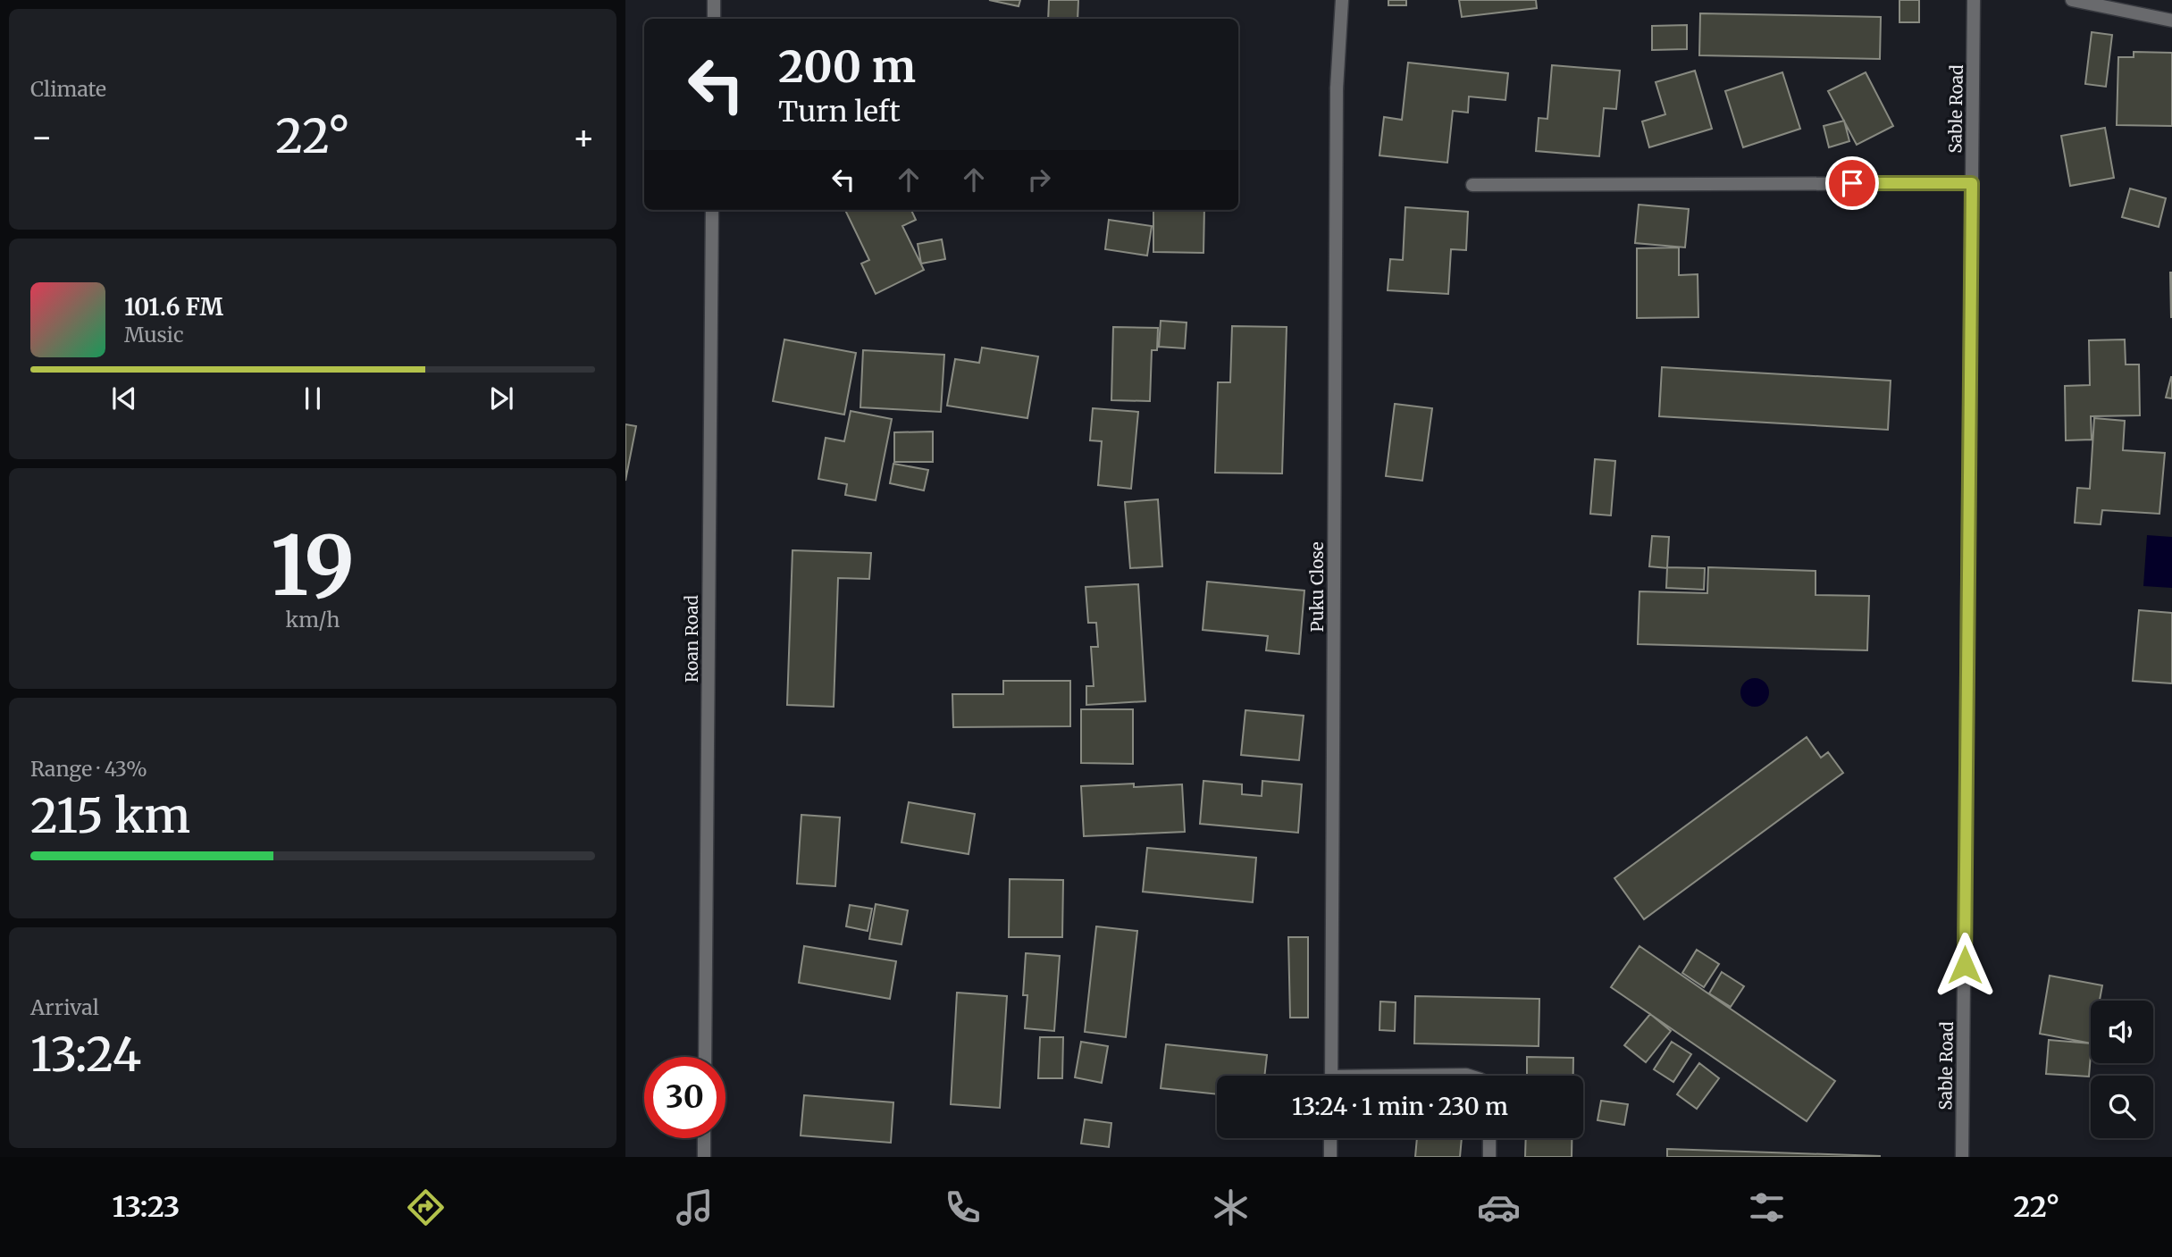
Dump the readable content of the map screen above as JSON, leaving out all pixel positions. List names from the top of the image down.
{
  "streets": {
    "street": ["Sable Road", "Puku Close", "Roan Road"]
  },
  "page": {
    "tile": [
      "Climate",
      ["19", "km/h"],
      ["Range · 43%", "215 km"],
      ["Arrival", "13:24"]
    ],
    "turn": ["200 m", "Turn left"],
    "heat": ["−", "22°", "+"],
    "song": ["101.6 FM", "Music"],
    "limit": "30",
    "trip": "13:24 · 1 min · 230 m",
    "tabs": ["13:23", "22°"]
  }
}
